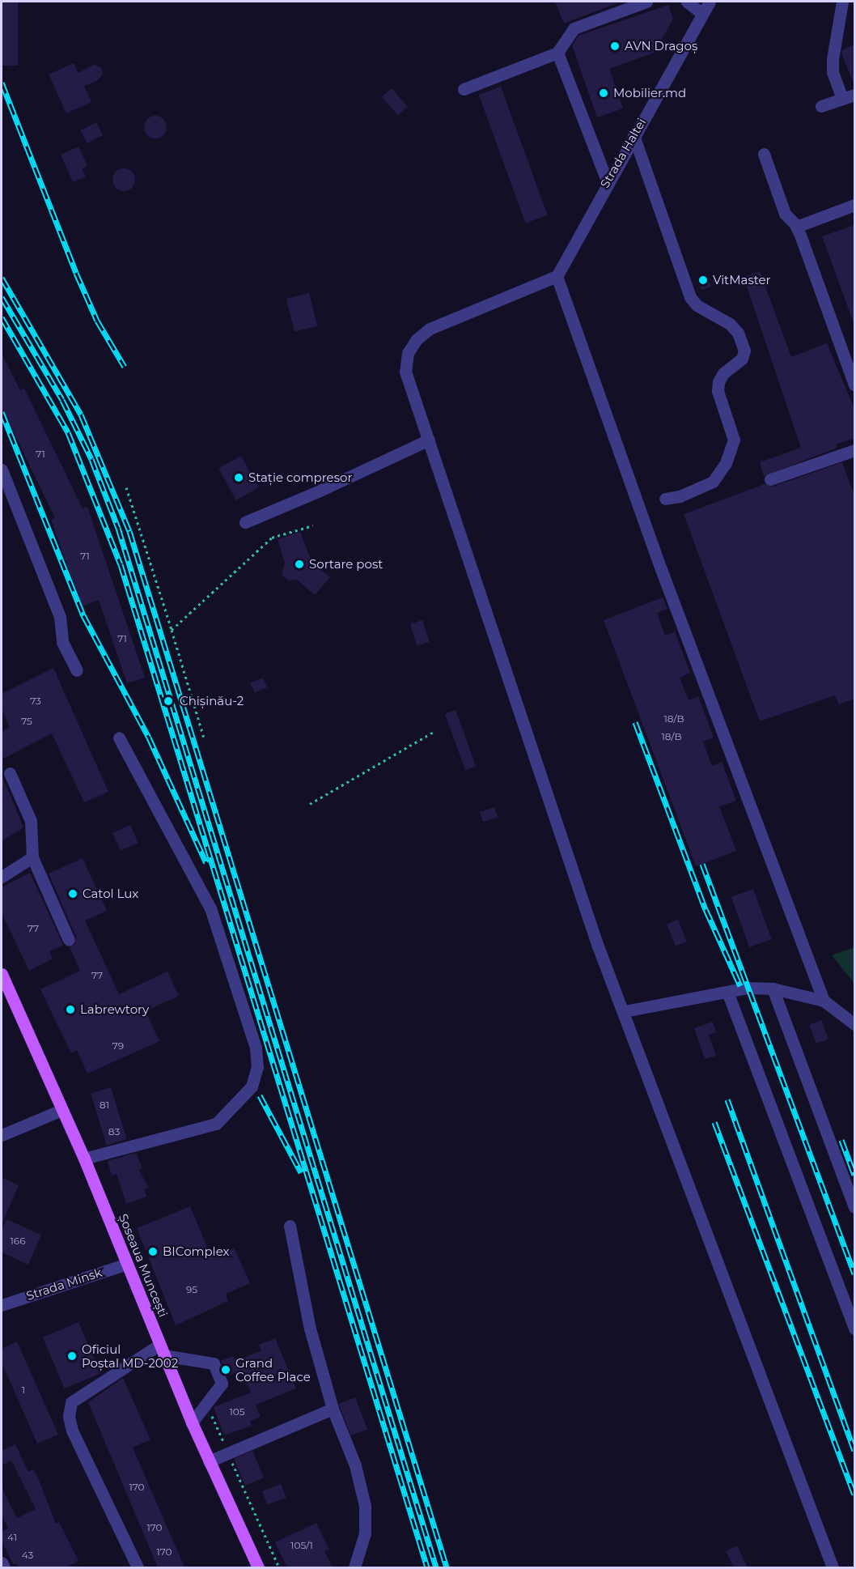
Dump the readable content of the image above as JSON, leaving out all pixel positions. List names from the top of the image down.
{
  "streets": {
    "main road": ["Șoseaua Muncești"],
    "street": ["Strada Haltei", "Strada Minsk"]
  },
  "crossings": [
    ["Șoseaua Muncești", "Strada Minsk"]
  ],
  "places": [
    "AVN Dragoș",
    "Mobilier.md",
    "VitMaster",
    "Stație compresor",
    "Sortare post",
    "Chișinău-2",
    "Catol Lux",
    "Labrewtory",
    "BIComplex",
    "Oficiul Poștal MD-2002",
    "Grand Coffee Place"
  ],
  "house_numbers": [
    "71",
    "71",
    "71",
    "73",
    "18/B",
    "75",
    "18/B",
    "77",
    "77",
    "79",
    "81",
    "83",
    "166",
    "95",
    "1",
    "105",
    "170",
    "170",
    "41",
    "105/1",
    "170",
    "43"
  ]
}
